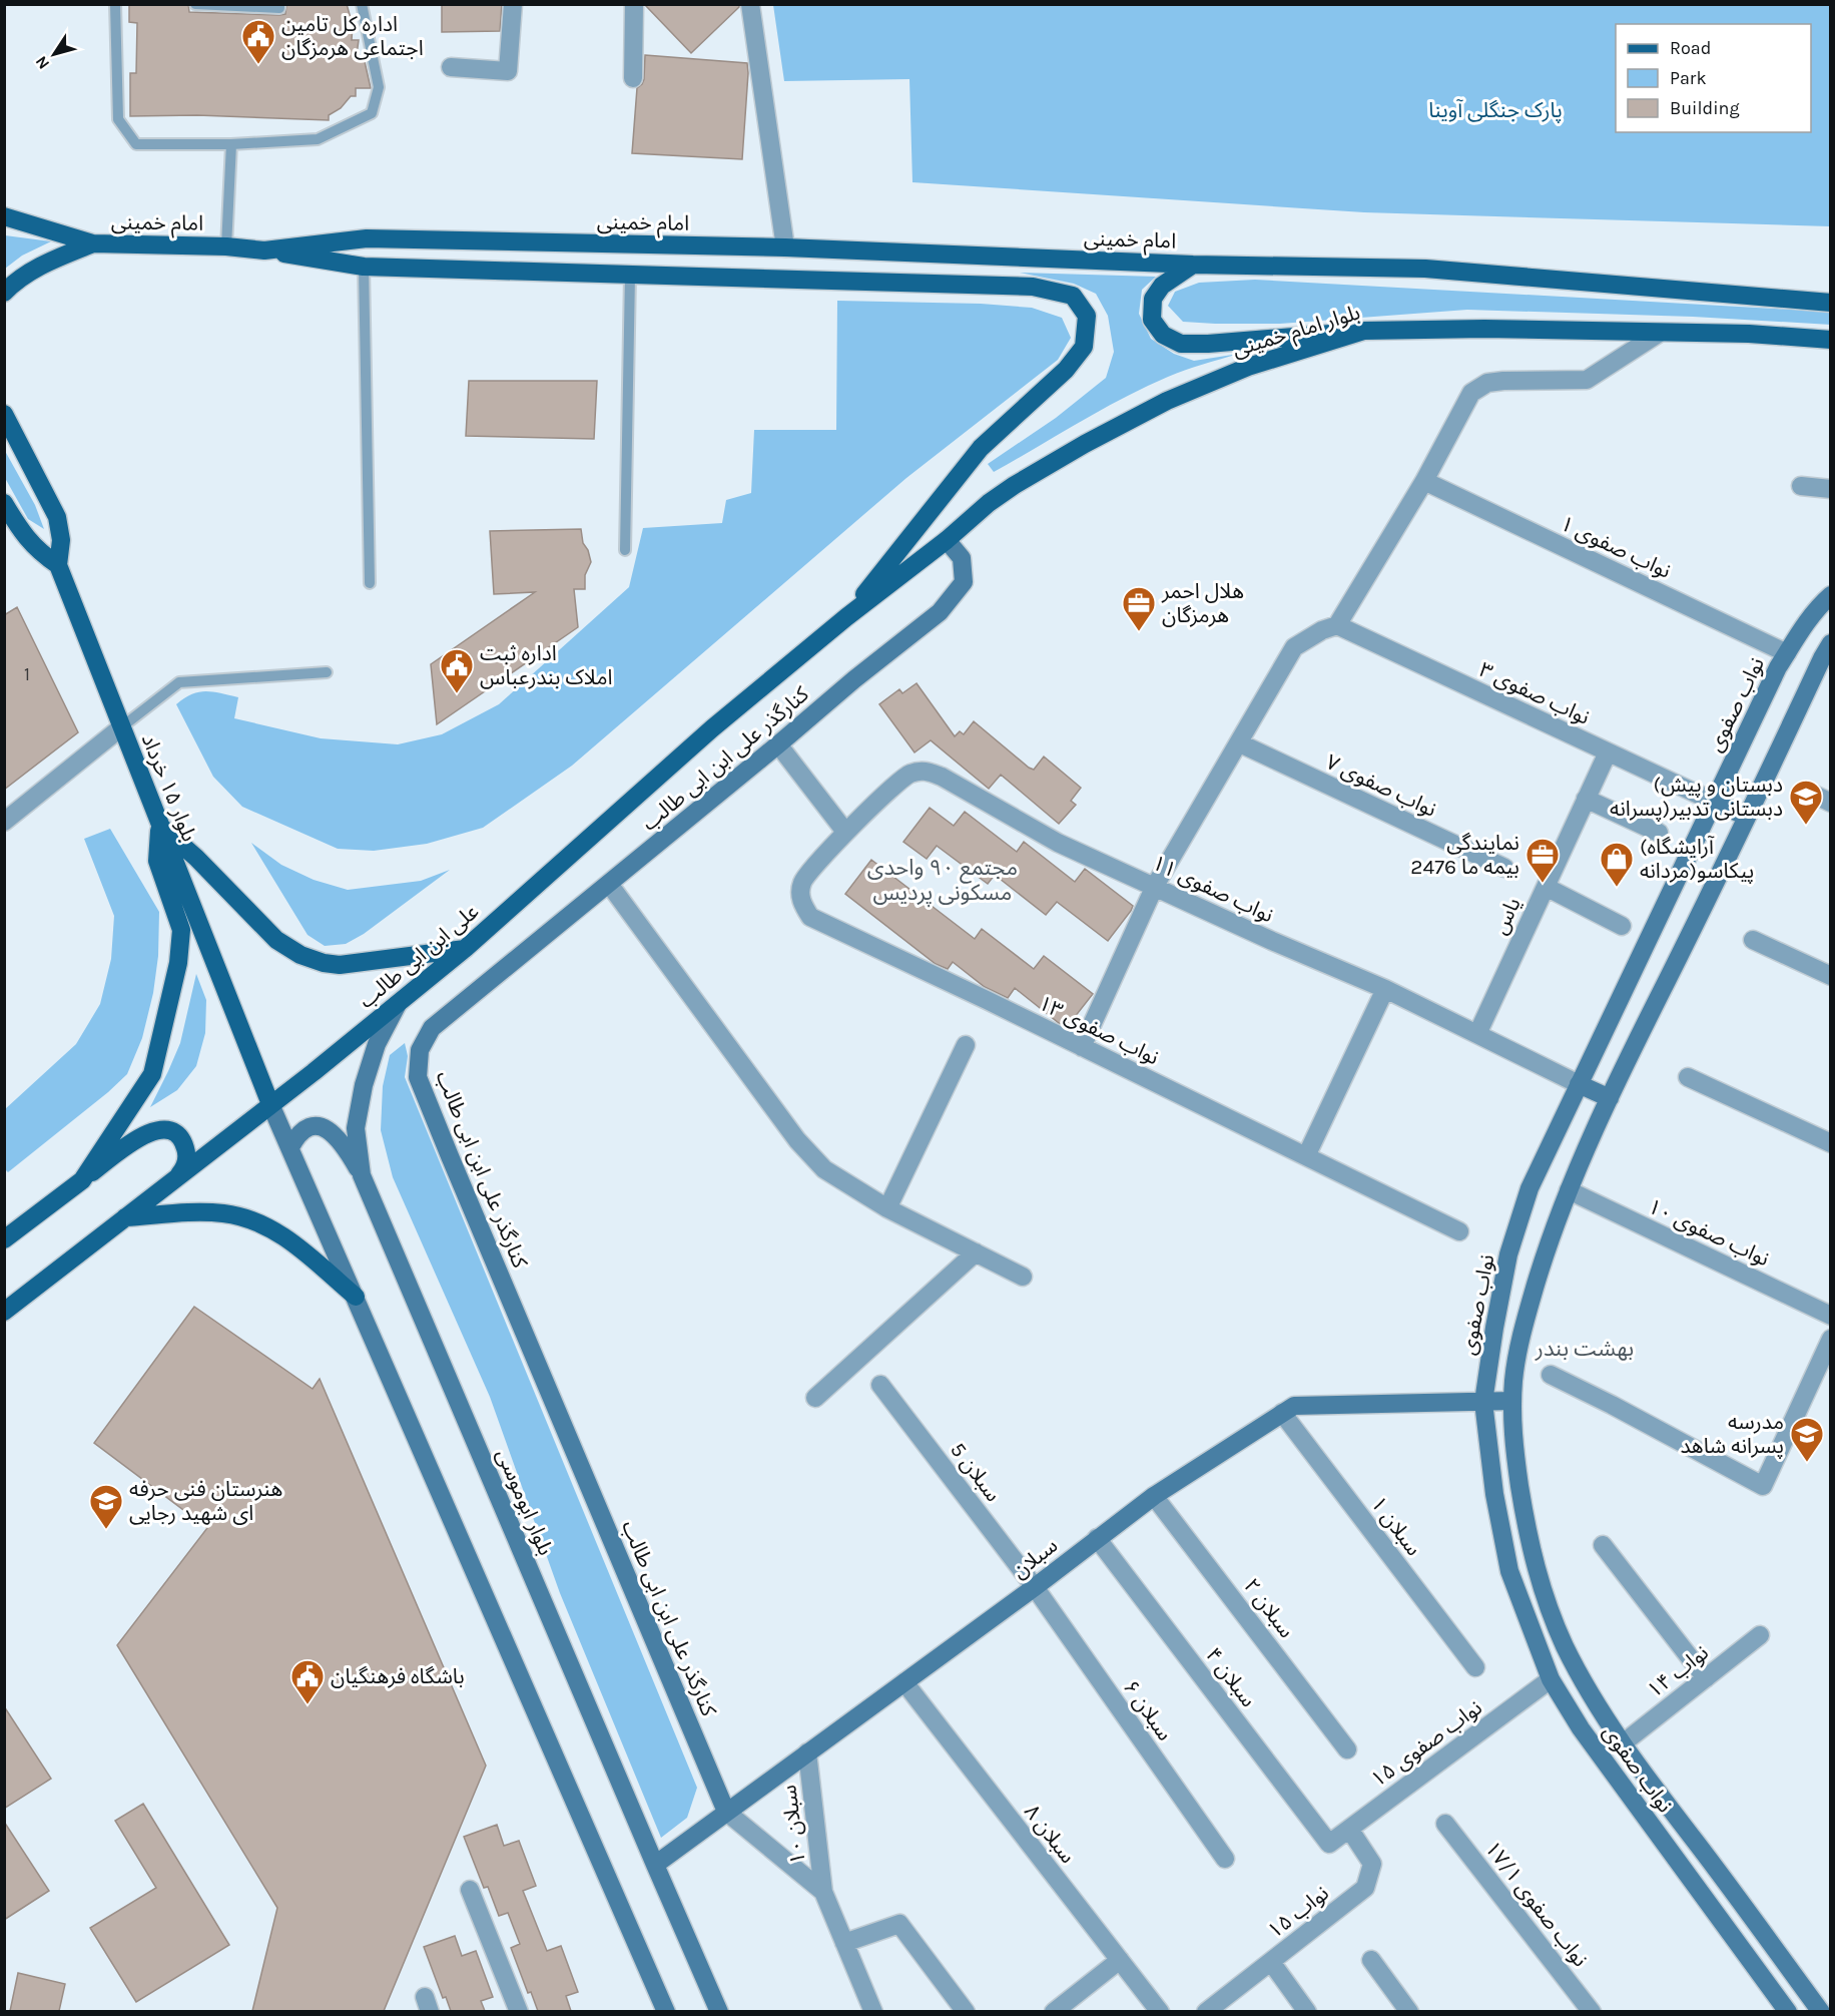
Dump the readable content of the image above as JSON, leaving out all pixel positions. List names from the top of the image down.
{
  "streets": {
    "main road": [
      "امام خمینی",
      "بلوار امام خمینی",
      "بلوار ۱۵ خرداد",
      "علی ابن ابی طالب"
    ],
    "street": [
      "نواب صفوی ۱",
      "نواب صفوی ۳",
      "نواب صفوی",
      "کنارگذر علی ابن ابی طالب",
      "نواب صفوی ۷",
      "نواب صفوی ۱۱",
      "یاس",
      "نواب صفوی ۱۳",
      "نواب صفوی ۱۰",
      "سبلان 5",
      "بلوار ابوموسی",
      "سبلان ۱",
      "سبلان",
      "سبلان ۲",
      "نواب ۱۴",
      "سبلان ۴",
      "سبلان ۶",
      "نواب صفوی ۱۵",
      "سبلان ۱۰",
      "سبلان ۸",
      "نواب صفوی ۱۷/۱",
      "نواب ۱۵"
    ]
  },
  "crossings": [
    ["امام خمینی", "بلوار امام خمینی"],
    ["بلوار امام خمینی", "کنارگذر علی ابن ابی طالب"],
    ["بلوار امام خمینی", "علی ابن ابی طالب"],
    ["نواب صفوی ۱", "نواب صفوی"],
    ["نواب صفوی ۳", "نواب صفوی"],
    ["نواب صفوی ۳", "یاس"],
    ["نواب صفوی", "نواب صفوی ۱۱"],
    ["نواب صفوی", "نواب صفوی ۱۰"],
    ["نواب صفوی", "سبلان"],
    ["نواب صفوی", "نواب ۱۴"],
    ["نواب صفوی", "نواب صفوی ۱۵"],
    ["کنارگذر علی ابن ابی طالب", "سبلان"],
    ["کنارگذر علی ابن ابی طالب", "سبلان ۱۰"],
    ["بلوار ۱۵ خرداد", "علی ابن ابی طالب"],
    ["نواب صفوی ۱۱", "یاس"],
    ["نواب صفوی ۱۱", "نواب صفوی ۱۳"],
    ["علی ابن ابی طالب", "بلوار ابوموسی"],
    ["سبلان 5", "سبلان"],
    ["سبلان 5", "سبلان ۶"],
    ["بلوار ابوموسی", "سبلان"],
    ["سبلان ۱", "سبلان"],
    ["سبلان", "سبلان ۲"],
    ["سبلان", "سبلان ۴"],
    ["سبلان", "سبلان ۶"],
    ["سبلان", "سبلان ۱۰"],
    ["سبلان", "سبلان ۸"],
    ["سبلان ۴", "نواب صفوی ۱۵"],
    ["نواب صفوی ۱۵", "نواب ۱۵"]
  ],
  "districts": ["مجتمع ٩٠ واحدی مسکونی پردیس", "بهشت بندر"],
  "parks": ["پارک جنگلی آوینا"],
  "places": {
    "public building": ["اداره کل تامین اجتماعی هرمزگان", "اداره ثبت املاک بندرعباس", "باشگاه فرهنگیان"],
    "office": ["هلال احمر هرمزگان", "نمایندگی بیمه ما 2476"],
    "school or university": ["(دبستان و پیش دبستانی تدبیر(پسرانه", "مدرسه پسرانه شاهد", "هنرستان فنی حرفه ای شهید رجایی"],
    "shop": ["(آرایشگاه پیکاسو(مردانه"]
  },
  "house_numbers": ["1"],
  "legend": ["Road", "Park", "Building"],
  "north": "bottom left"
}
